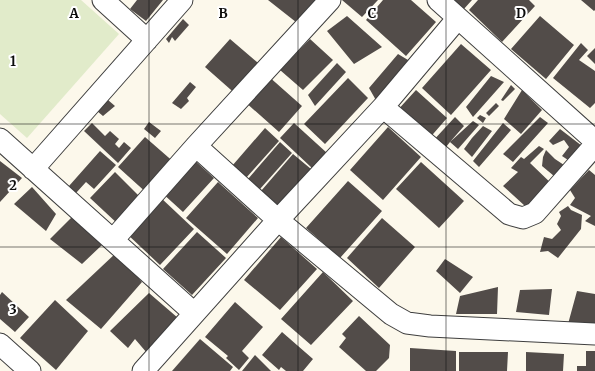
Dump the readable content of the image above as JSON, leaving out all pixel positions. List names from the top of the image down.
{
  "grid": {
    "columns": [
      "A",
      "B",
      "C",
      "D"
    ],
    "rows": ["1", "2", "3"]
  }
}
